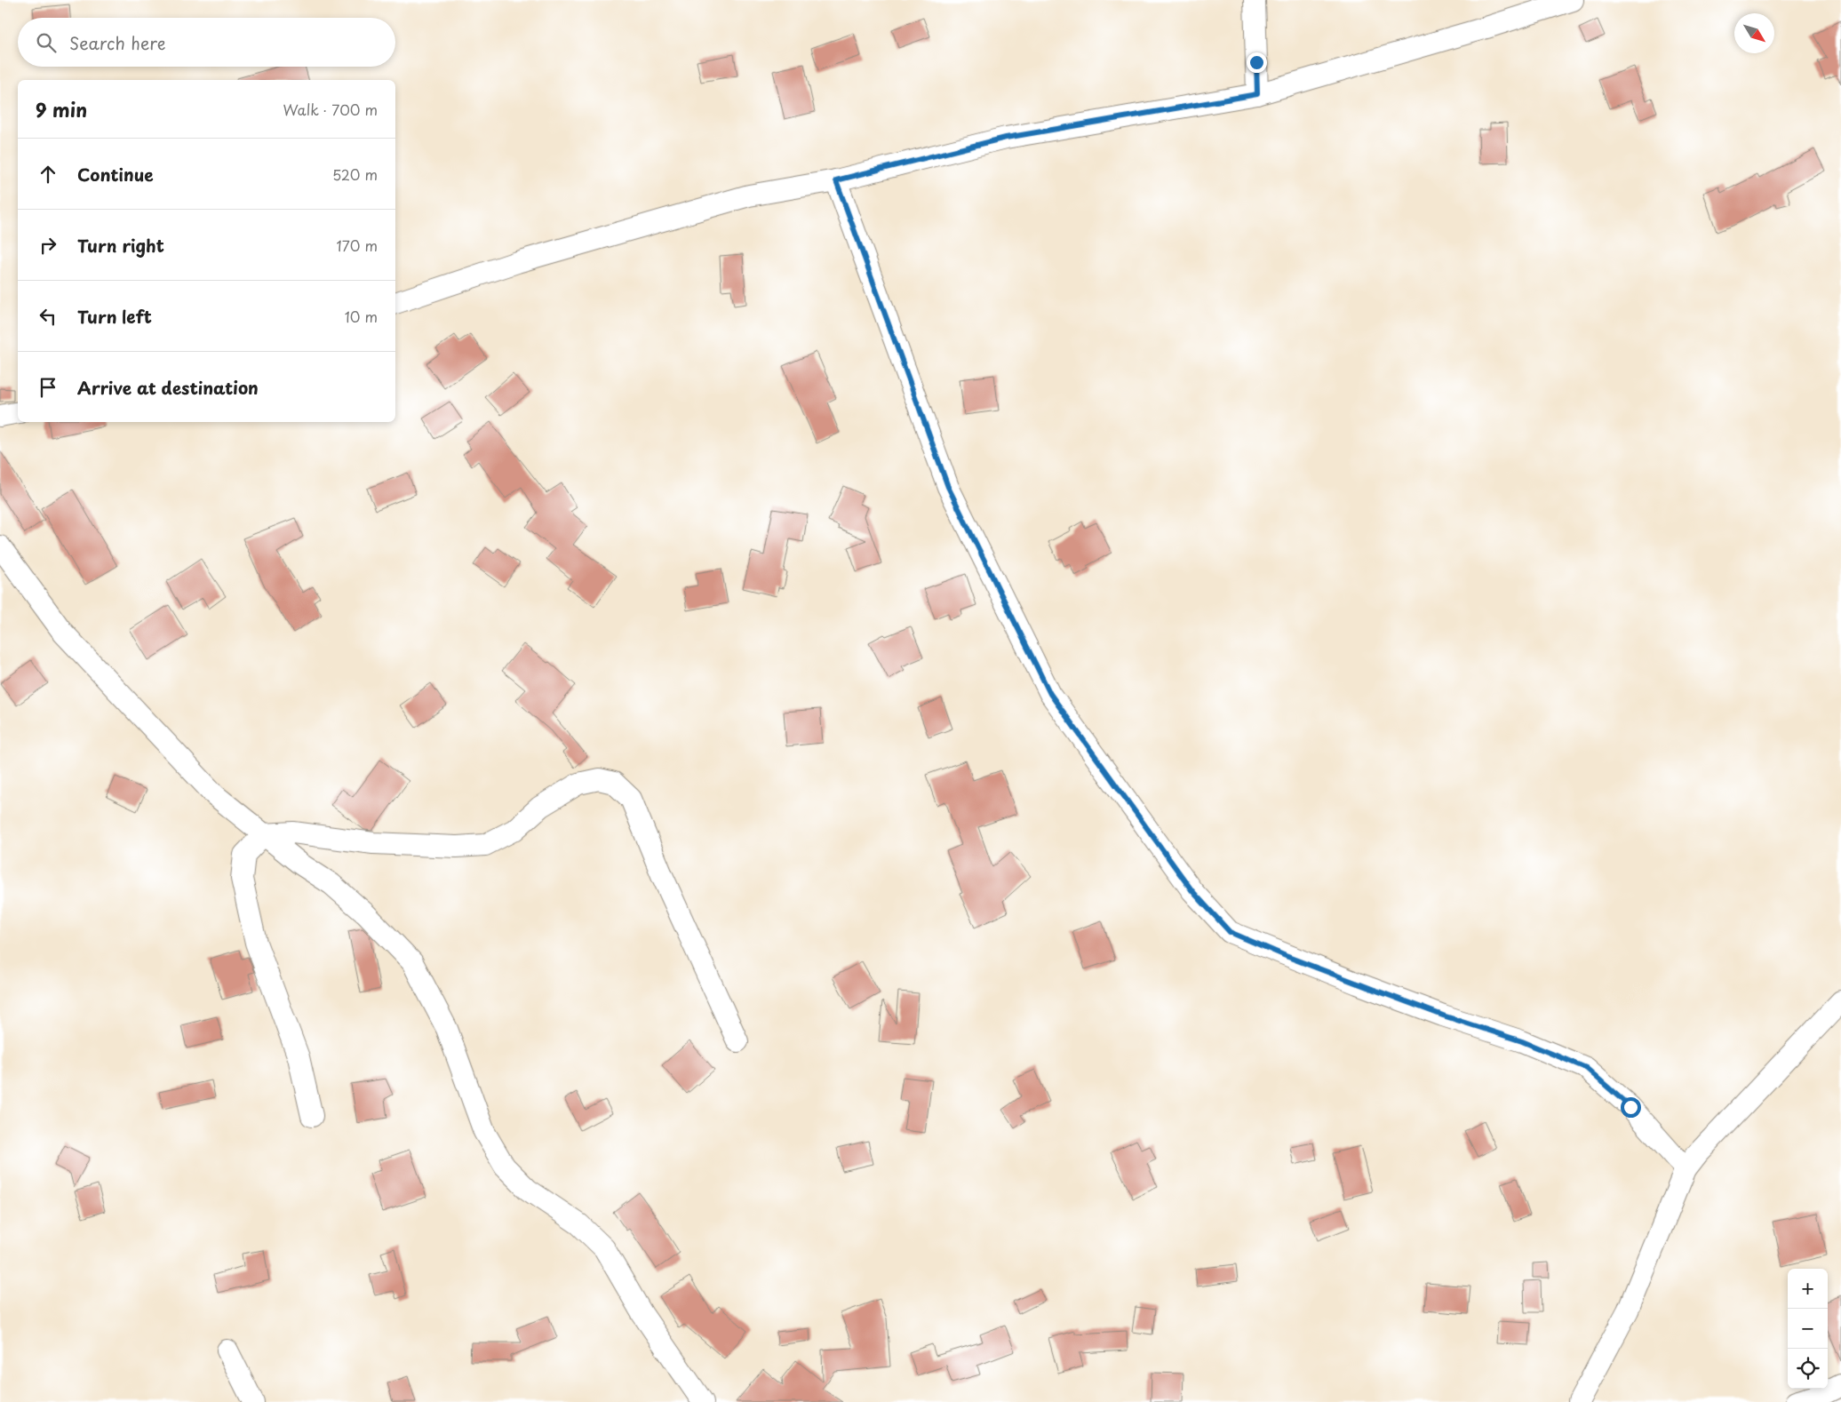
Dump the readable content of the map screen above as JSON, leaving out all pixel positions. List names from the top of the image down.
{
  "north": "bottom right",
  "page": {
    "search": "Search here",
    "heading": ["9 min", "Walk · 700 m"],
    "list": [
      ["Continue", "520 m"],
      ["Turn right", "170 m"],
      ["Turn left", "10 m"],
      "Arrive at destination"
    ],
    "map_buttons": ["+", "−"]
  }
}
